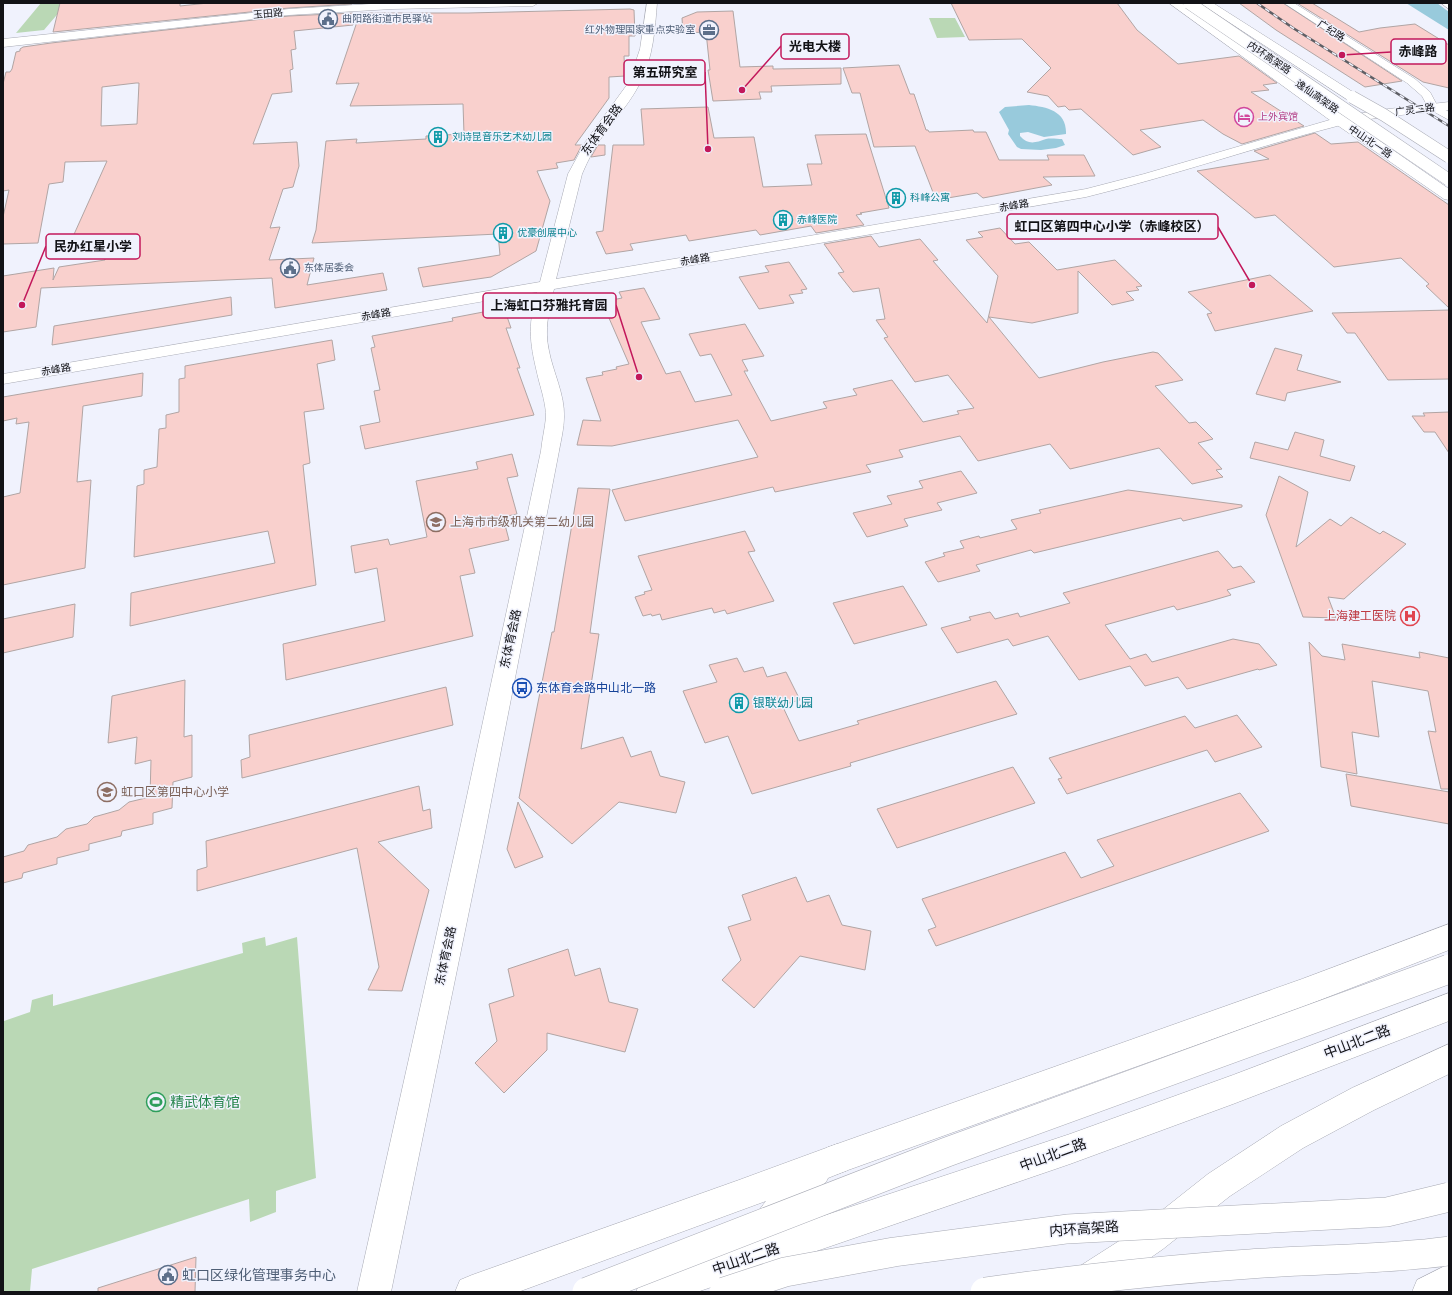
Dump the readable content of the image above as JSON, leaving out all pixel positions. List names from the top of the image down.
{
  "streets": {
    "main road": [
      "玉田路",
      "内环高架路",
      "逸仙高架路",
      "广灵二路",
      "东体育会路",
      "中山北一路",
      "赤峰路",
      "中山北二路"
    ],
    "street": ["广纪路"]
  },
  "crossings": [
    ["广纪路", "广灵二路"],
    ["内环高架路", "逸仙高架路"],
    ["广灵二路", "赤峰路"],
    ["东体育会路", "赤峰路"],
    ["中山北一路", "赤峰路"]
  ],
  "places": {
    "public building": ["曲阳路街道市民驿站", "东体居委会", "虹口区绿化管理事务中心"],
    "office": ["红外物理国家重点实验室"],
    "other": [
      "赤峰路",
      "光电大楼",
      "第五研究室",
      "虹口区第四中心小学（赤峰校区）",
      "民办红星小学",
      "上海虹口芬雅托育园"
    ],
    "hotel": ["上外宾馆"],
    "building": [
      "刘诗昆音乐艺术幼儿园",
      "科峰公寓",
      "赤峰医院",
      "优豪创展中心",
      "银联幼儿园"
    ],
    "school or university": ["上海市市级机关第二幼儿园", "虹口区第四中心小学"],
    "hospital": ["上海建工医院"],
    "bus stop": ["东体育会路中山北一路"],
    "sports": ["精武体育馆"]
  }
}
